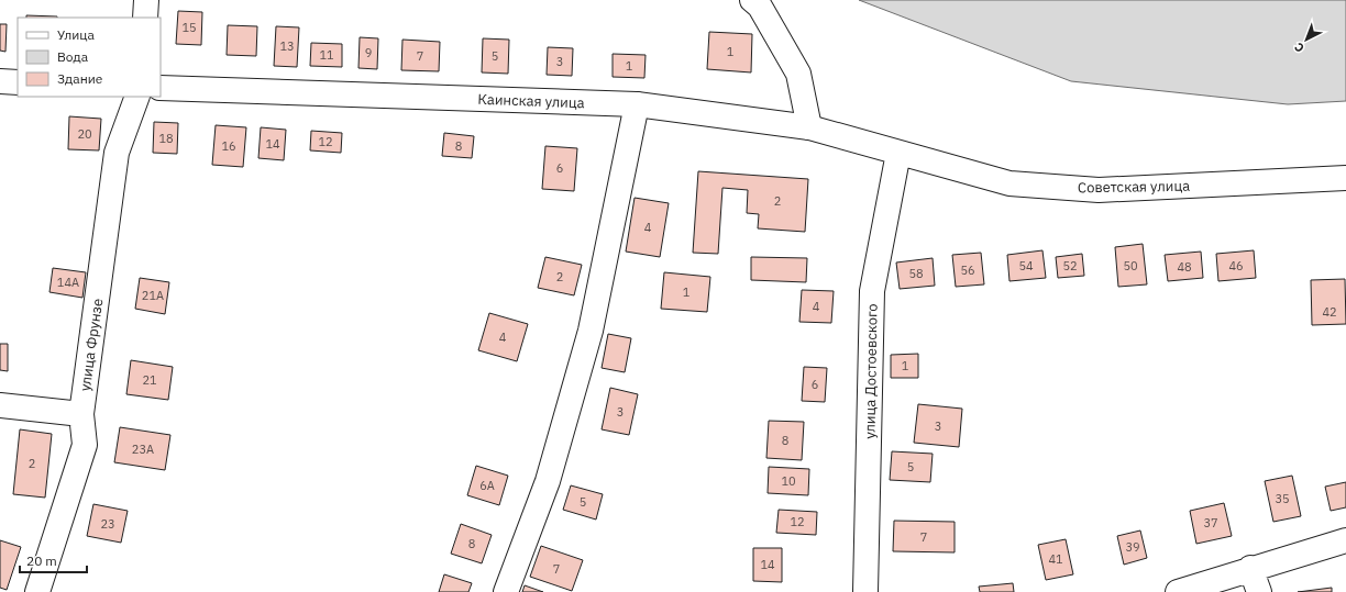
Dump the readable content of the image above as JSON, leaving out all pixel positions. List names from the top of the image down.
{
  "streets": {
    "main road": [
      "Каинская улица",
      "Советская улица",
      "улица Фрунзе",
      "улица Достоевского"
    ]
  },
  "crossings": [
    ["Каинская улица", "Советская улица"],
    ["Каинская улица", "улица Достоевского"],
    ["Советская улица", "улица Достоевского"]
  ],
  "house_numbers": [
    "15",
    "13",
    "1",
    "9",
    "11",
    "7",
    "5",
    "3",
    "1",
    "20",
    "18",
    "12",
    "14",
    "16",
    "8",
    "6",
    "2",
    "4",
    "54",
    "52",
    "50",
    "46",
    "48",
    "56",
    "58",
    "2",
    "14А",
    "1",
    "21А",
    "4",
    "42",
    "4",
    "1",
    "21",
    "6",
    "3",
    "3",
    "8",
    "23А",
    "2",
    "5",
    "10",
    "6А",
    "35",
    "5",
    "12",
    "37",
    "23",
    "7",
    "8",
    "39",
    "41",
    "14",
    "7"
  ],
  "legend": ["Улица", "Вода", "Здание"],
  "scale_bar": "20 m",
  "north": "bottom left"
}
